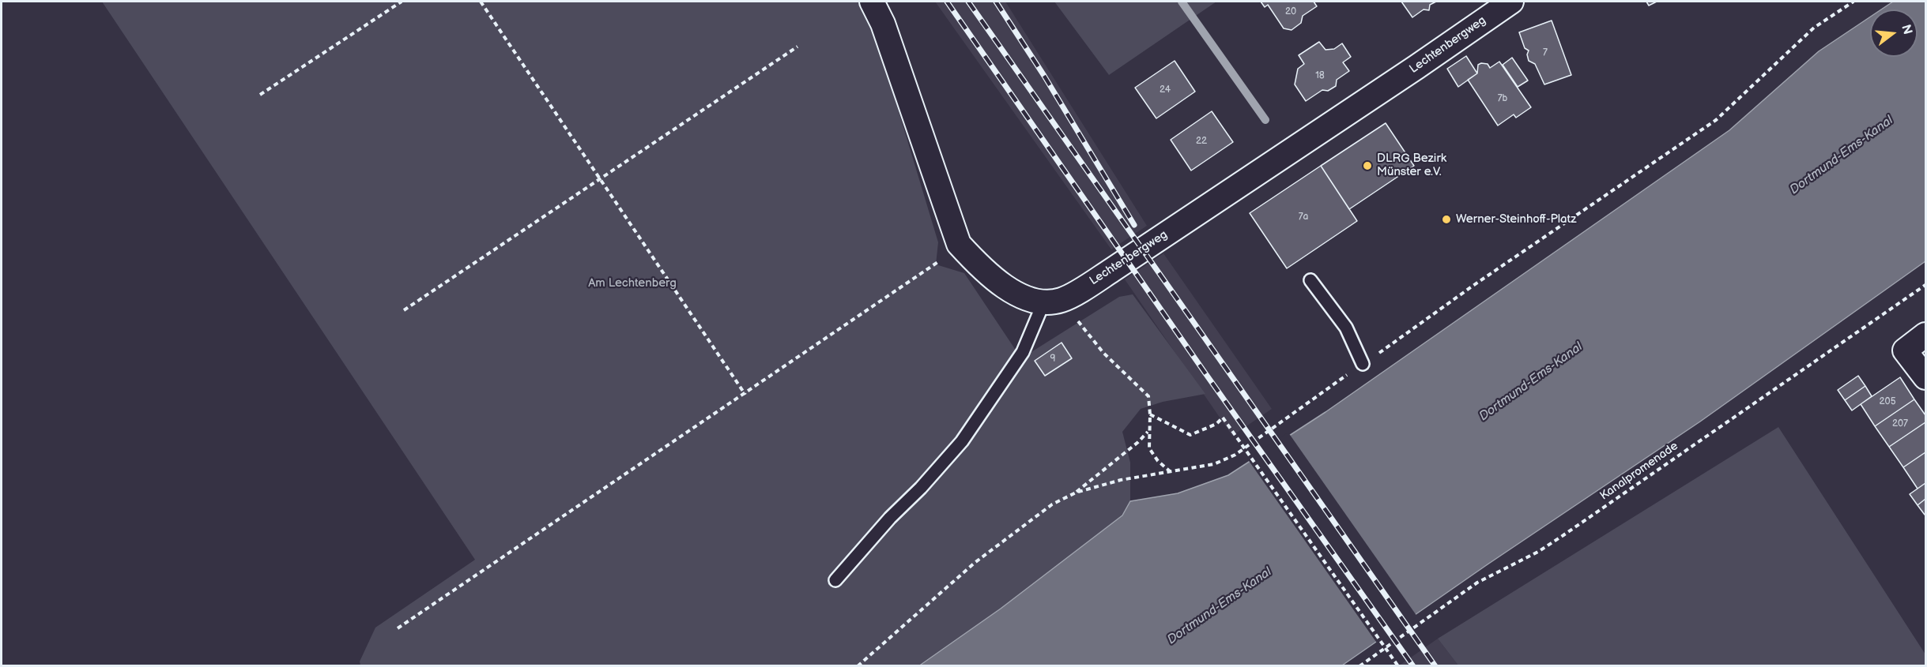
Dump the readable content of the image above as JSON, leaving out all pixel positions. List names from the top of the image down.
{
  "streets": {
    "street": ["Lechtenbergweg"],
    "path": ["Kanalpromenade"]
  },
  "water": ["Dortmund-Ems-Kanal"],
  "parks": ["Am Lechtenberg"],
  "places": ["DLRG Bezirk Münster e.V.", "Werner-Steinhoff-Platz"],
  "house_numbers": [
    "20",
    "7",
    "18",
    "24",
    "7b",
    "22",
    "7a",
    "9",
    "205",
    "207"
  ],
  "north": "right"
}
